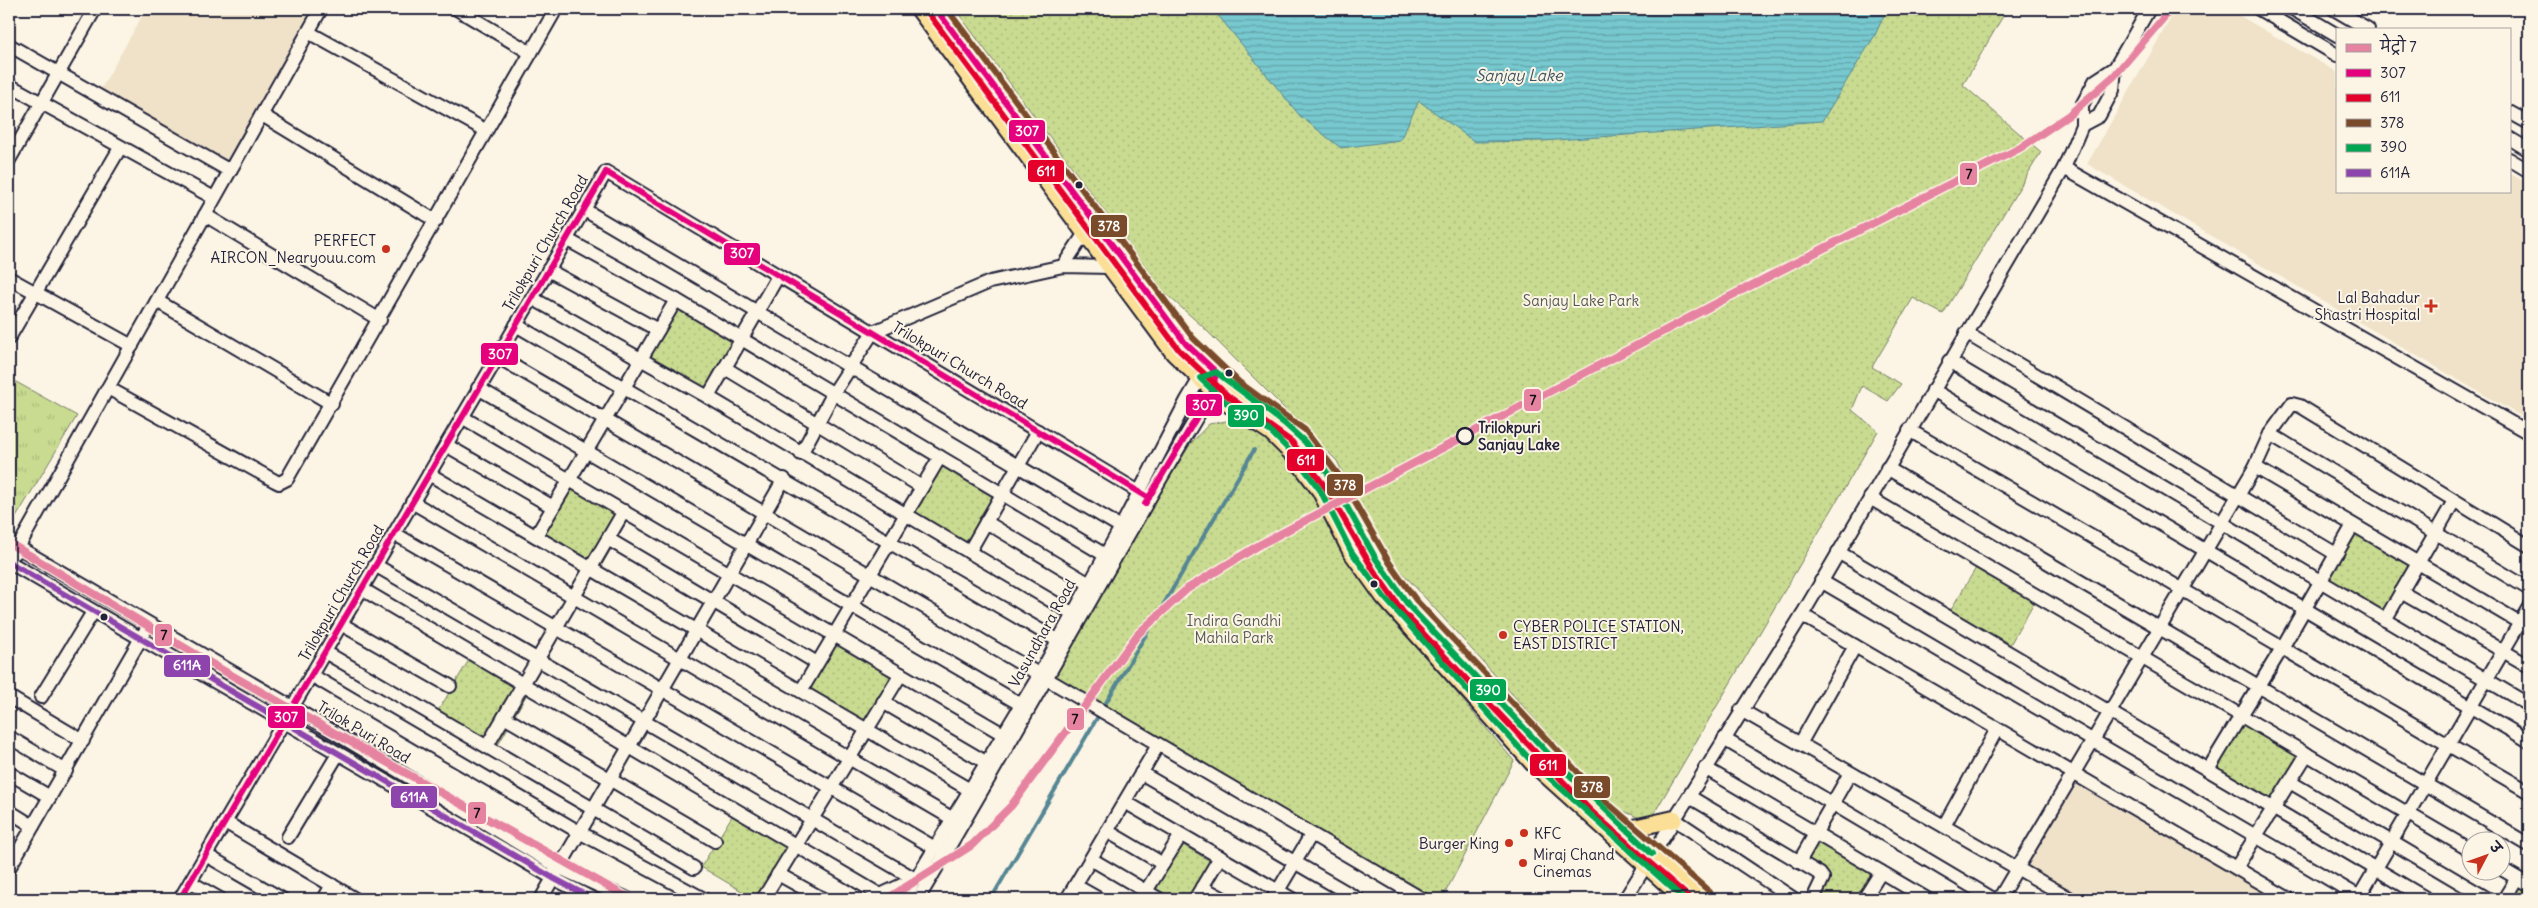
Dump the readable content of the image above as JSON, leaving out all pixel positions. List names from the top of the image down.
{
  "streets": {
    "street": ["Trilokpuri Church Road", "Vasundhara Road", "Trilok Puri Road"]
  },
  "crossings": [
    ["Trilokpuri Church Road", "Vasundhara Road"],
    ["Trilokpuri Church Road", "Trilok Puri Road"]
  ],
  "water": ["Sanjay Lake"],
  "parks": ["Sanjay Lake Park", "Indira Gandhi Mahila Park"],
  "places": {
    "other": [
      "PERFECT AIRCON_Nearyouu.com",
      "Trilokpuri Sanjay Lake",
      "CYBER POLICE STATION, EAST DISTRICT",
      "KFC",
      "Burger King",
      "Miraj Chand Cinemas"
    ],
    "health": ["Lal Bahadur Shastri Hospital"]
  },
  "lines": [
    "metro line 7",
    "transit line 307",
    "transit line 378",
    "transit line 611",
    "transit line 390",
    "transit line 611A"
  ],
  "legend": [
    "मेट्रो 7",
    "307",
    "611",
    "378",
    "390",
    "611A"
  ],
  "north": "top right"
}
